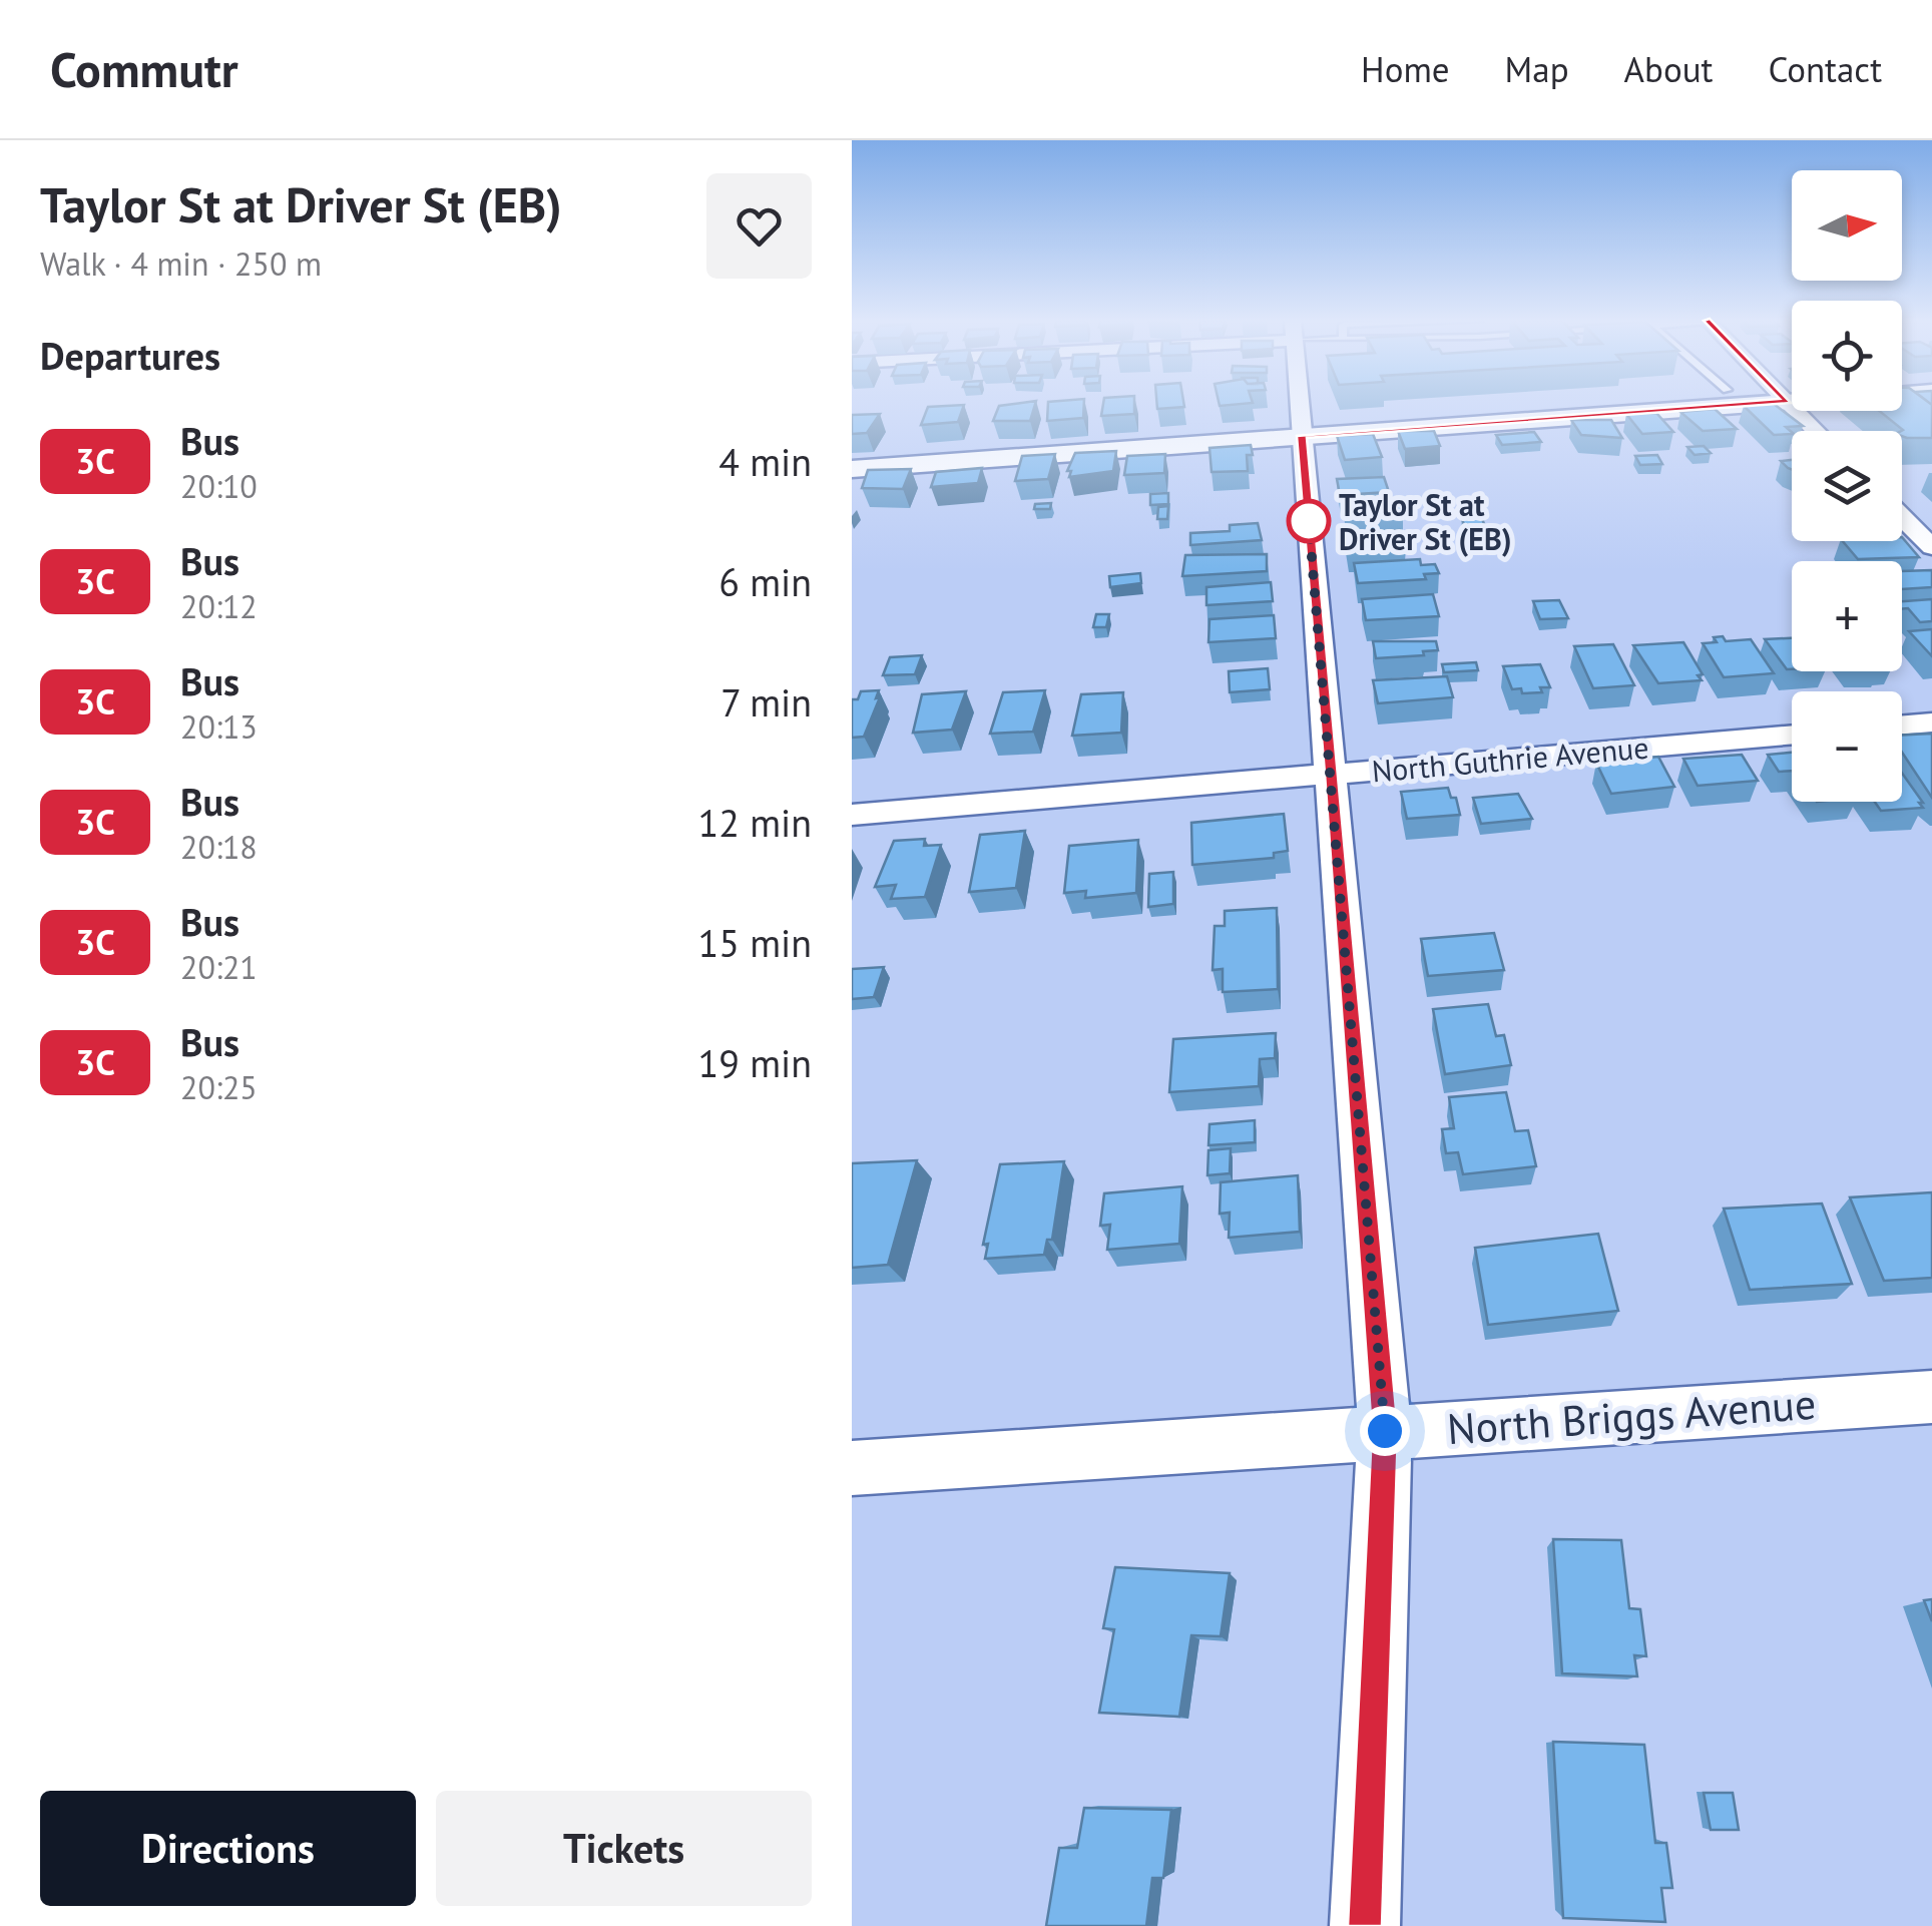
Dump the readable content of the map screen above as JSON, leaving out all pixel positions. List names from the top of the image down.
{
  "streets": {
    "street": ["North Guthrie Avenue", "North Briggs Avenue"]
  },
  "places": ["Taylor St at Driver St (EB)"],
  "lines": ["bus line 3C"],
  "north": "right",
  "page": {
    "header": "Commutr",
    "nav": [
      "Home",
      "Map",
      "About",
      "Contact"
    ],
    "heading": [
      ["Taylor St at Driver St (EB)", "Walk · 4 min · 250 m"],
      "Departures"
    ],
    "map_buttons": ["+", "−"],
    "list": [
      {
        "mark": "3C",
        "name": "Bus",
        "note": "20:10",
        "value": "4 min"
      },
      {
        "mark": "3C",
        "name": "Bus",
        "note": "20:12",
        "value": "6 min"
      },
      {
        "mark": "3C",
        "name": "Bus",
        "note": "20:13",
        "value": "7 min"
      },
      {
        "mark": "3C",
        "name": "Bus",
        "note": "20:18",
        "value": "12 min"
      },
      {
        "mark": "3C",
        "name": "Bus",
        "note": "20:21",
        "value": "15 min"
      },
      {
        "mark": "3C",
        "name": "Bus",
        "note": "20:25",
        "value": "19 min"
      }
    ],
    "buttons": ["Directions", "Tickets"]
  }
}
